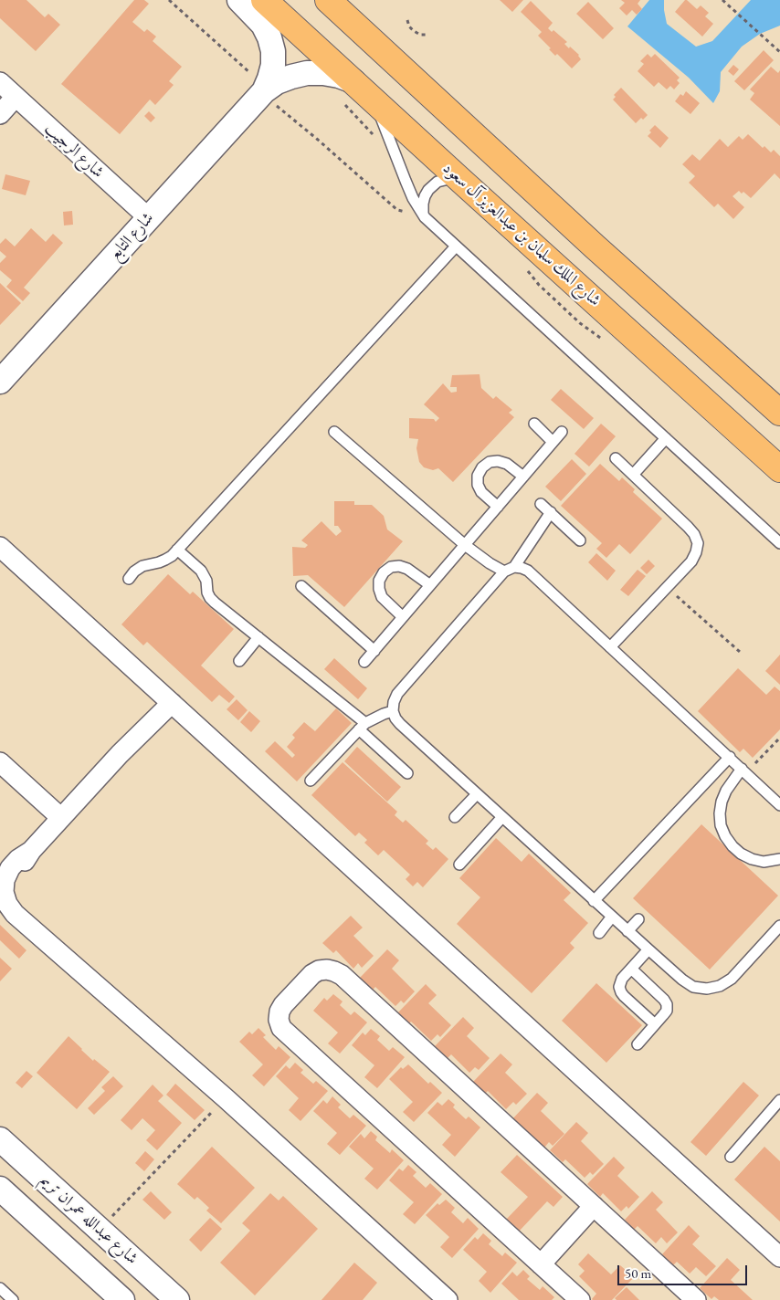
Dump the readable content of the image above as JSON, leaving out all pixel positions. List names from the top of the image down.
{
  "streets": {
    "main road": ["شارع الملك سلمان بن عبدالعزيز آل سعود"],
    "street": ["شارع الرجيب", "شارع التابع", "شارع عبدالله عمران تريم"]
  },
  "crossings": [
    ["شارع الرجيب", "شارع التابع"],
    ["شارع الملك سلمان بن عبدالعزيز آل سعود", "شارع التابع"]
  ],
  "scale_bar": "50 m"
}
